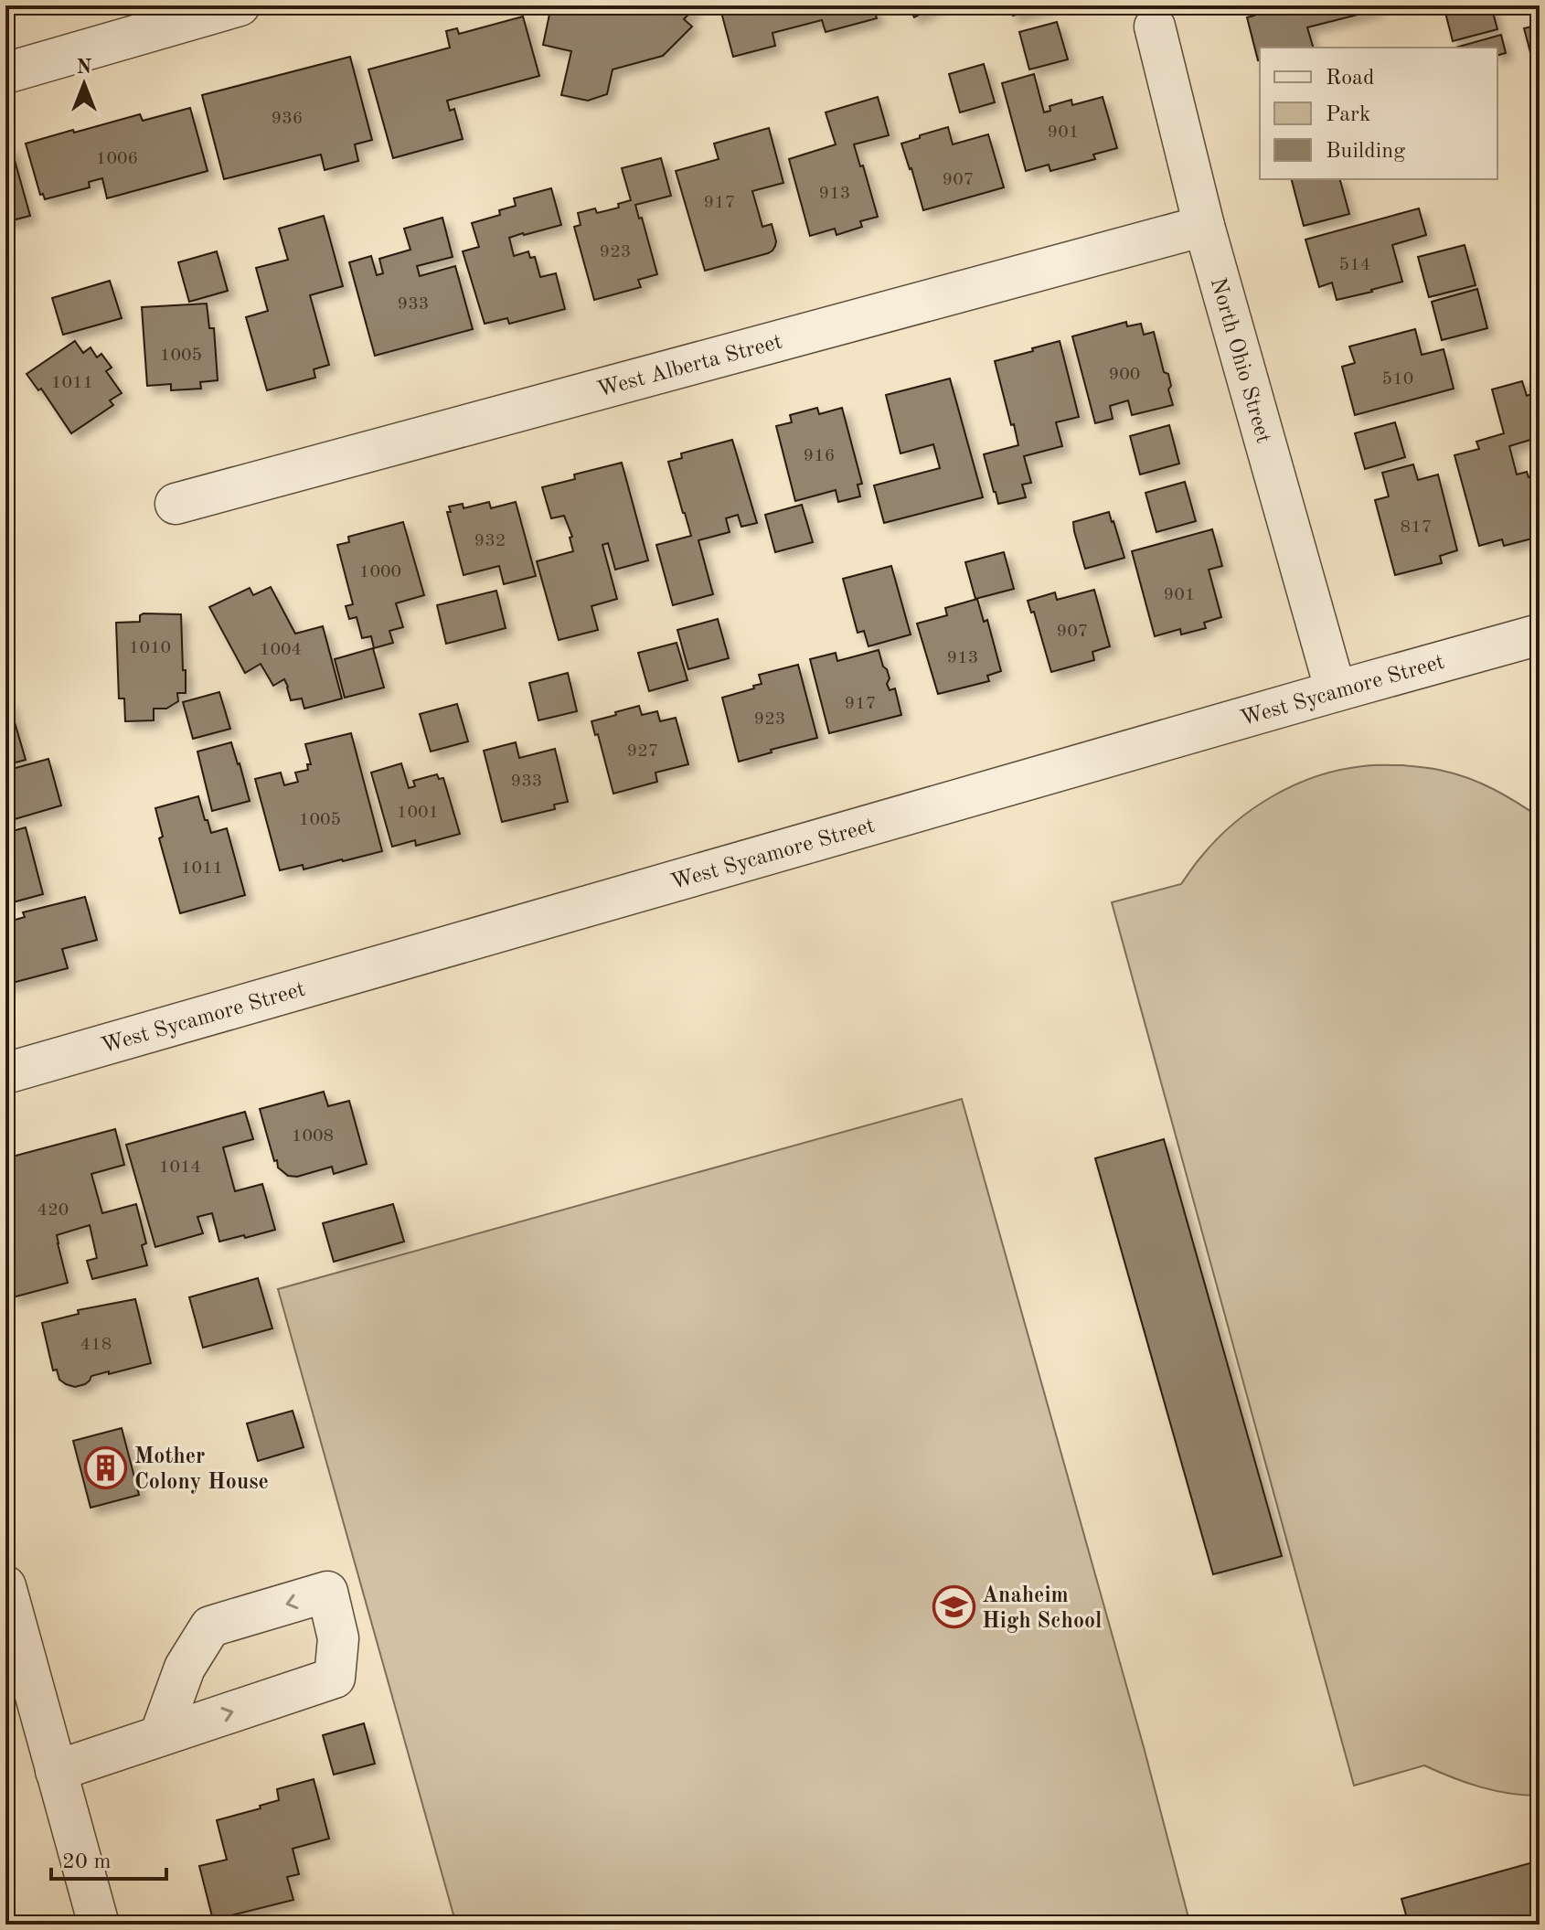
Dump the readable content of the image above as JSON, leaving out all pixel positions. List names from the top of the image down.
{
  "streets": {
    "street": ["North Ohio Street", "West Alberta Street", "West Sycamore Street"]
  },
  "crossings": [
    ["North Ohio Street", "West Alberta Street"],
    ["North Ohio Street", "West Sycamore Street"]
  ],
  "places": {
    "building": ["Mother Colony House"],
    "school or university": ["Anaheim High School"]
  },
  "house_numbers": [
    "936",
    "901",
    "1006",
    "907",
    "913",
    "917",
    "923",
    "514",
    "933",
    "1005",
    "900",
    "510",
    "1011",
    "916",
    "817",
    "932",
    "1000",
    "901",
    "907",
    "1010",
    "1004",
    "913",
    "917",
    "923",
    "927",
    "933",
    "1001",
    "1005",
    "1011",
    "1008",
    "1014",
    "420",
    "418"
  ],
  "legend": ["Road", "Park", "Building"],
  "scale_bar": "20 m",
  "north": "top"
}
